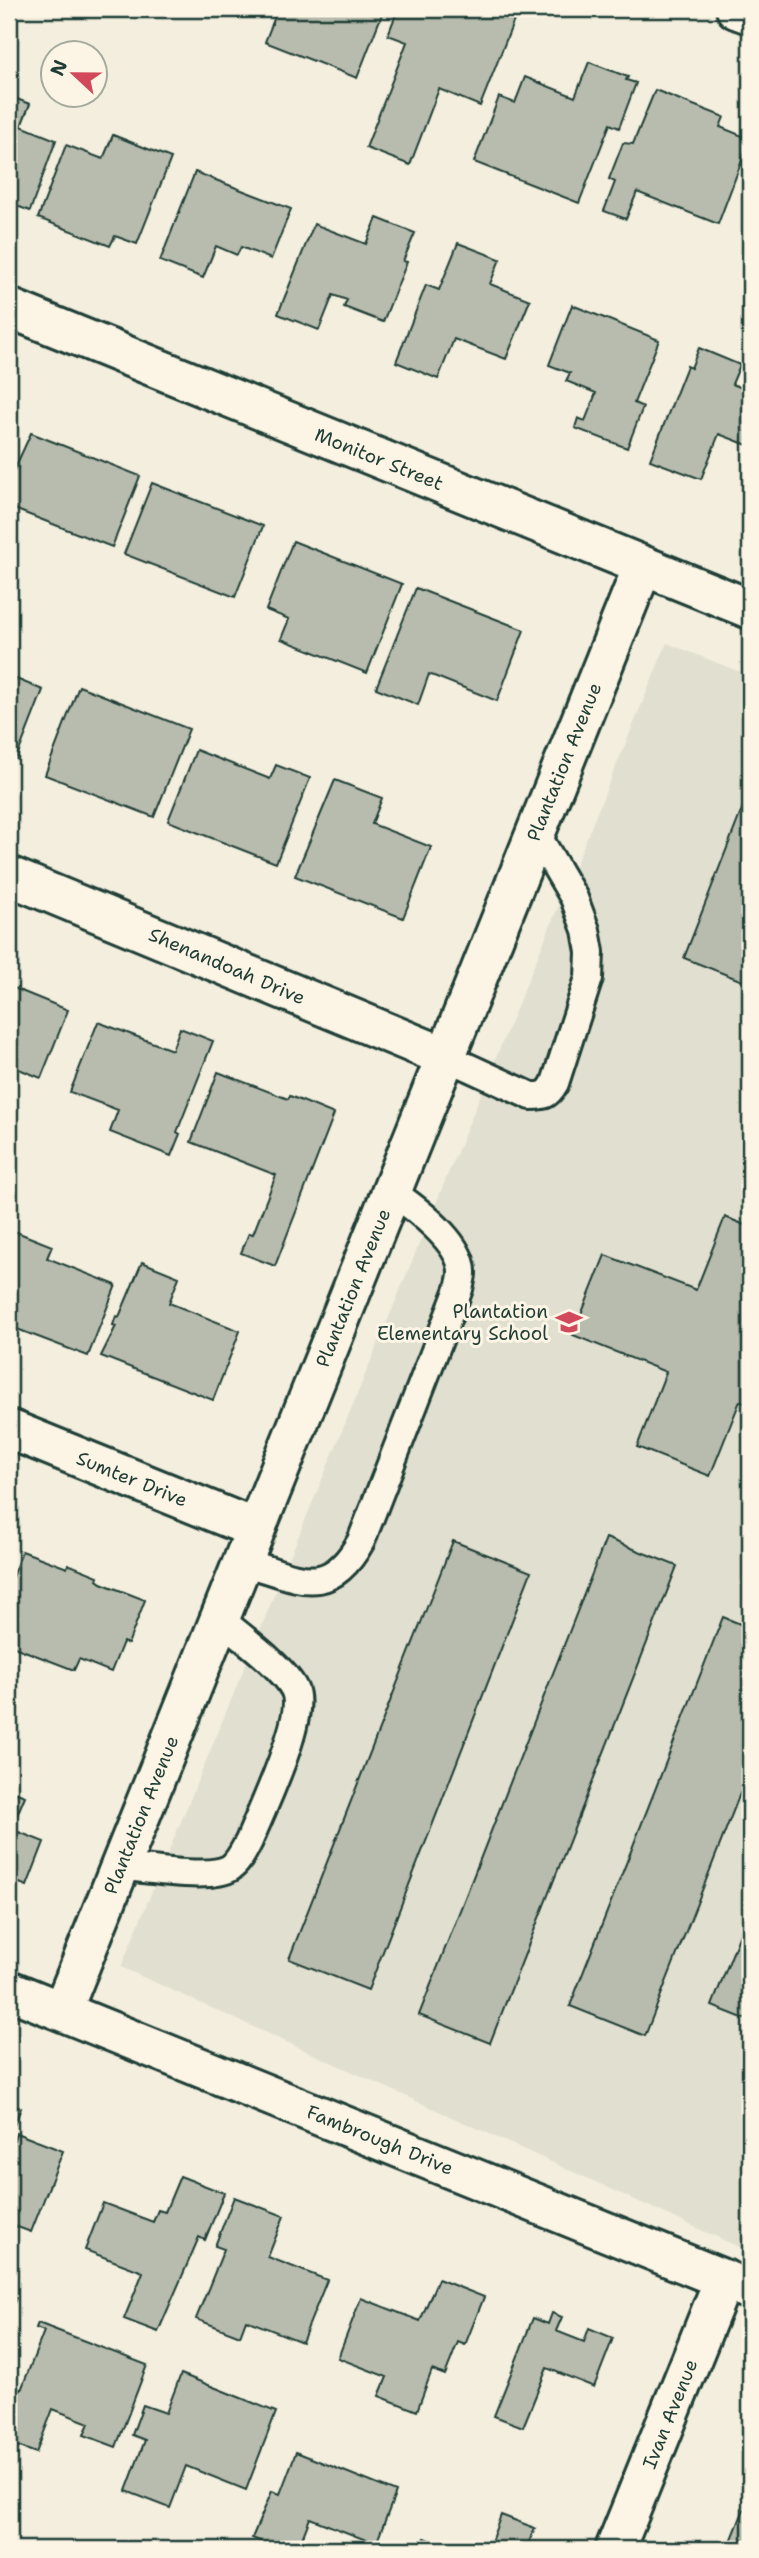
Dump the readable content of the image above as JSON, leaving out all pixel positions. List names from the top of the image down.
{
  "streets": {
    "street": [
      "Monitor Street",
      "Plantation Avenue",
      "Shenandoah Drive",
      "Sumter Drive",
      "Fambrough Drive",
      "Ivan Avenue"
    ]
  },
  "crossings": [
    ["Monitor Street", "Plantation Avenue"],
    ["Plantation Avenue", "Shenandoah Drive"],
    ["Plantation Avenue", "Sumter Drive"],
    ["Plantation Avenue", "Fambrough Drive"],
    ["Fambrough Drive", "Ivan Avenue"]
  ],
  "places": {
    "school or university": ["Plantation Elementary School"]
  },
  "north": "left"
}
